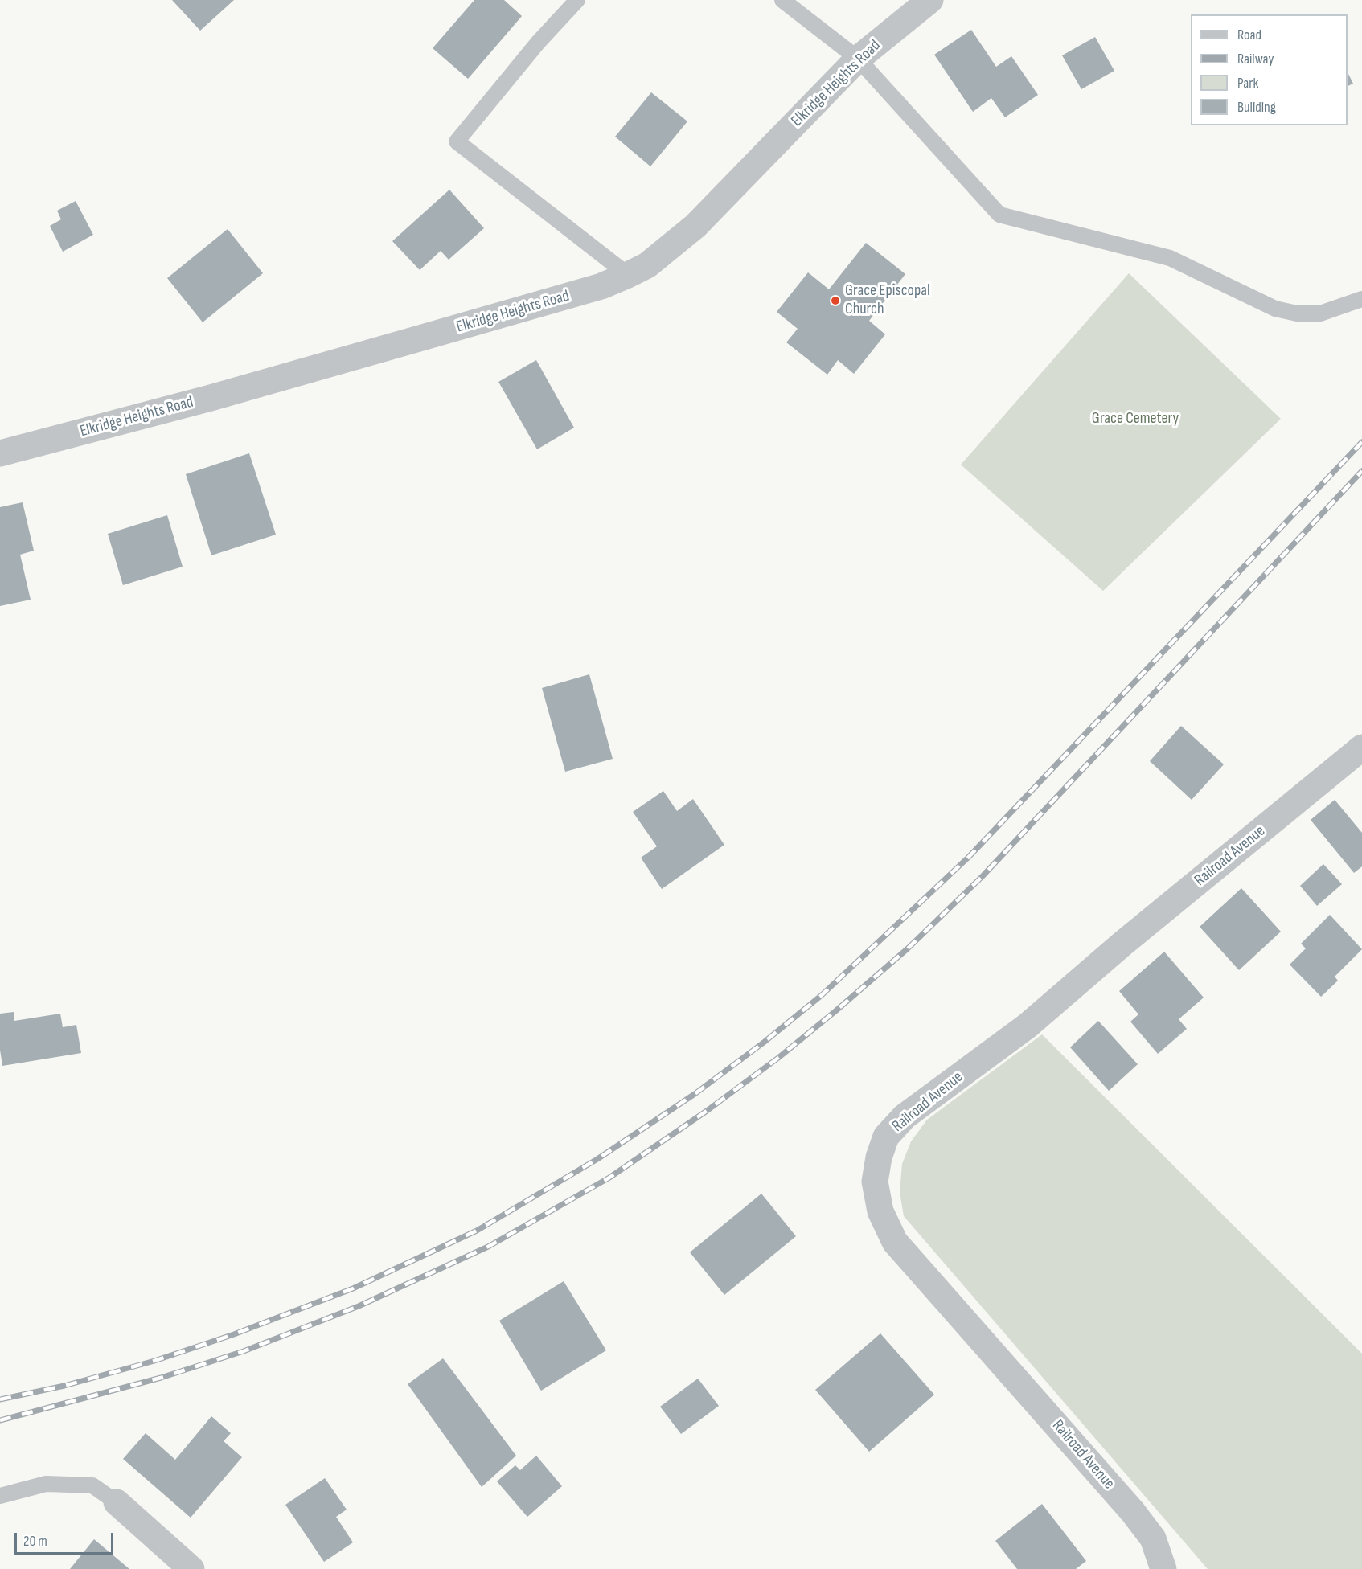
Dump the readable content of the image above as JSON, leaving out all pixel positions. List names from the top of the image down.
{
  "streets": {
    "street": ["Elkridge Heights Road", "Railroad Avenue"]
  },
  "parks": ["Grace Cemetery"],
  "places": ["Grace Episcopal Church"],
  "legend": [
    "Road",
    "Railway",
    "Park",
    "Building"
  ],
  "scale_bar": "20 m"
}
